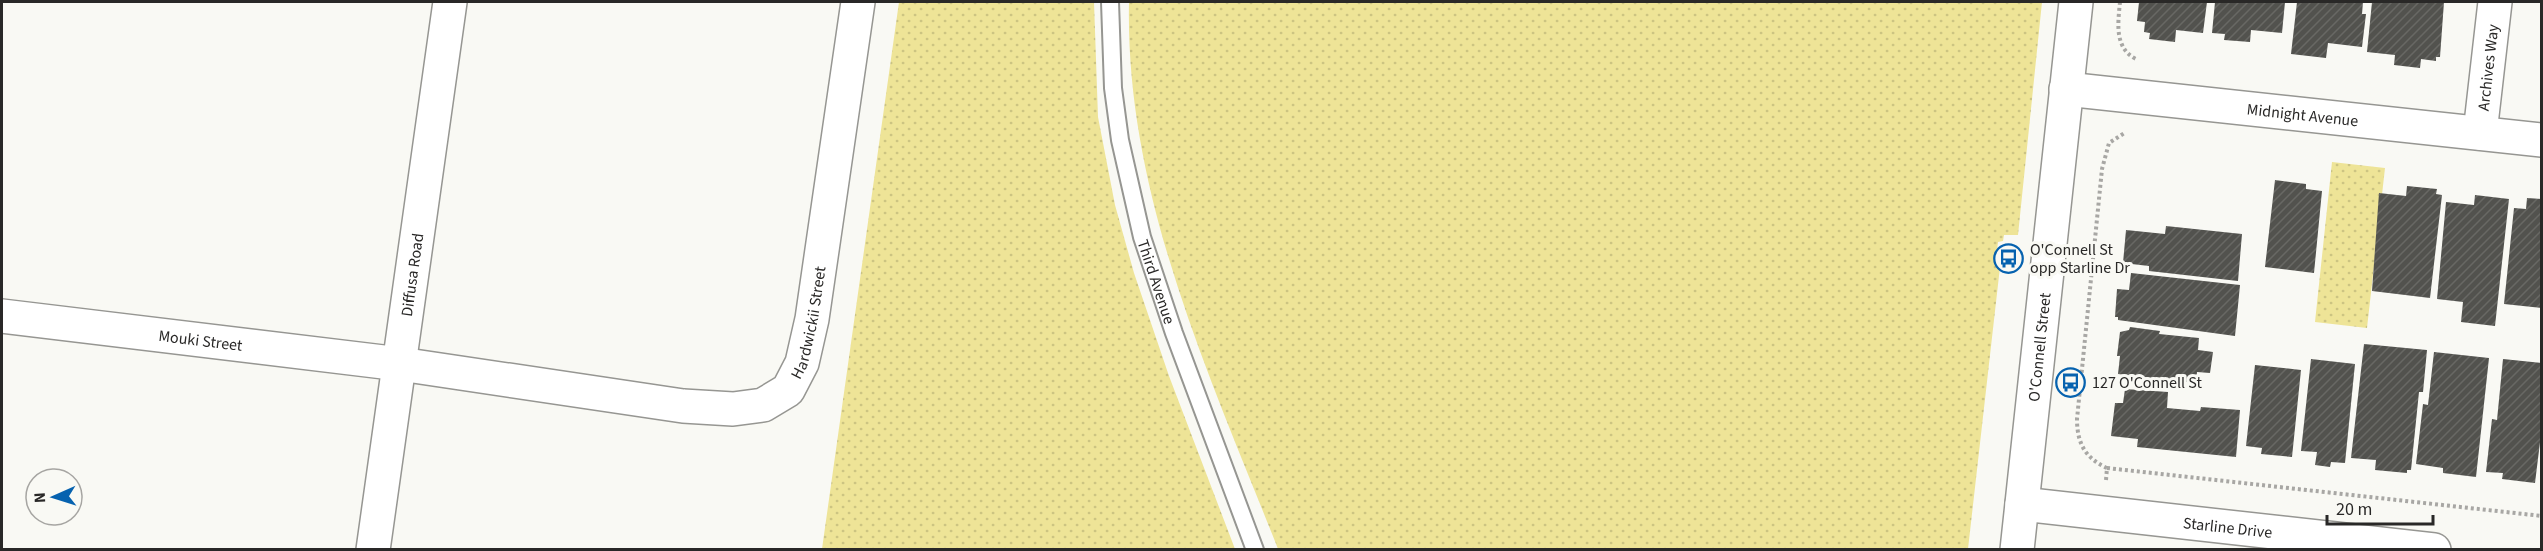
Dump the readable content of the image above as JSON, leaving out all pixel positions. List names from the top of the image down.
{
  "streets": {
    "street": [
      "Archives Way",
      "Midnight Avenue",
      "Diffusa Road",
      "Hardwickii Street",
      "Mouki Street",
      "O'Connell Street",
      "Starline Drive"
    ],
    "lane": ["Third Avenue"]
  },
  "crossings": [
    ["Archives Way", "Midnight Avenue"],
    ["Midnight Avenue", "O'Connell Street"],
    ["Diffusa Road", "Hardwickii Street"],
    ["Diffusa Road", "Mouki Street"],
    ["Hardwickii Street", "Mouki Street"],
    ["O'Connell Street", "Starline Drive"]
  ],
  "places": {
    "bus stop": ["O'Connell St opp Starline Dr", "127 O'Connell St"]
  },
  "scale_bar": "20 m",
  "north": "left"
}
